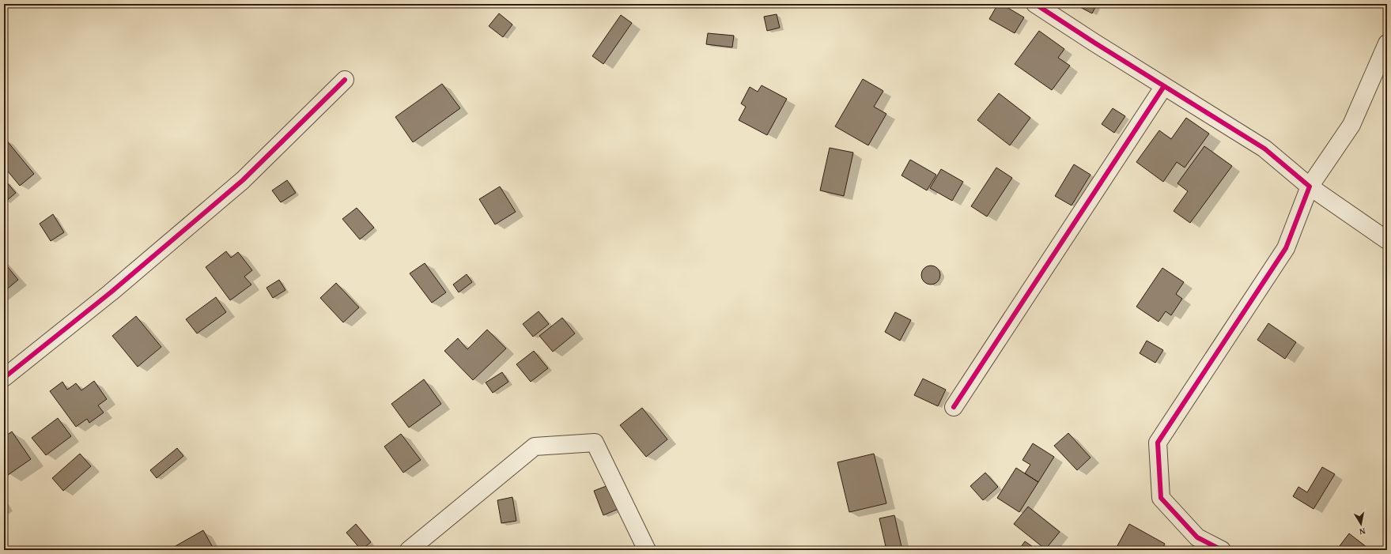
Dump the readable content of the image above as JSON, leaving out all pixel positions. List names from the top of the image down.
{
  "north": "bottom"
}
